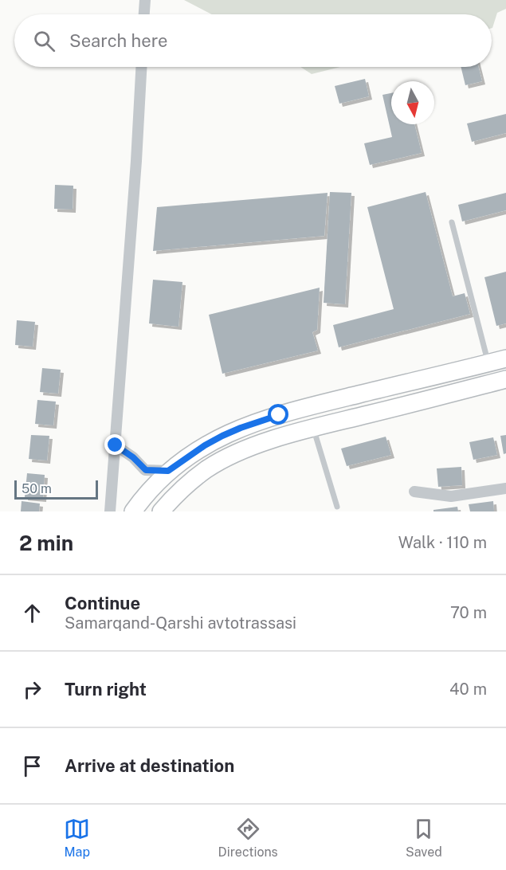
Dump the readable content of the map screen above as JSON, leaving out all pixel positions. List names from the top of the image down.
{
  "scale_bar": "50 m",
  "north": "bottom",
  "page": {
    "search": "Search here",
    "scale": "50 m",
    "heading": ["2 min", "Walk · 110 m"],
    "list": [
      ["Continue", "Samarqand-Qarshi avtotrassasi", "70 m"],
      ["Turn right", "40 m"],
      "Arrive at destination"
    ],
    "nav": ["Map", "Directions", "Saved"]
  }
}
